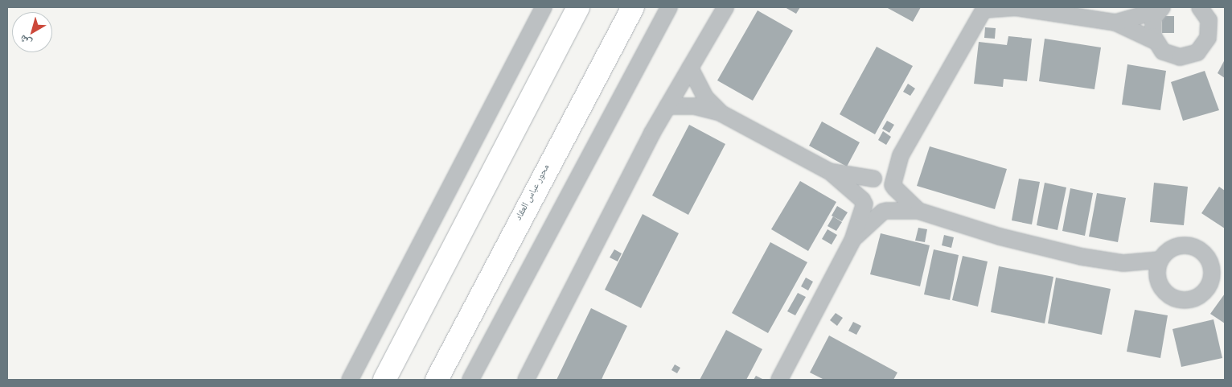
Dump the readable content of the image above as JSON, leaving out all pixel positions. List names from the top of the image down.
{
  "streets": {
    "main road": ["محور عباس العقاد"]
  },
  "north": "bottom left"
}
